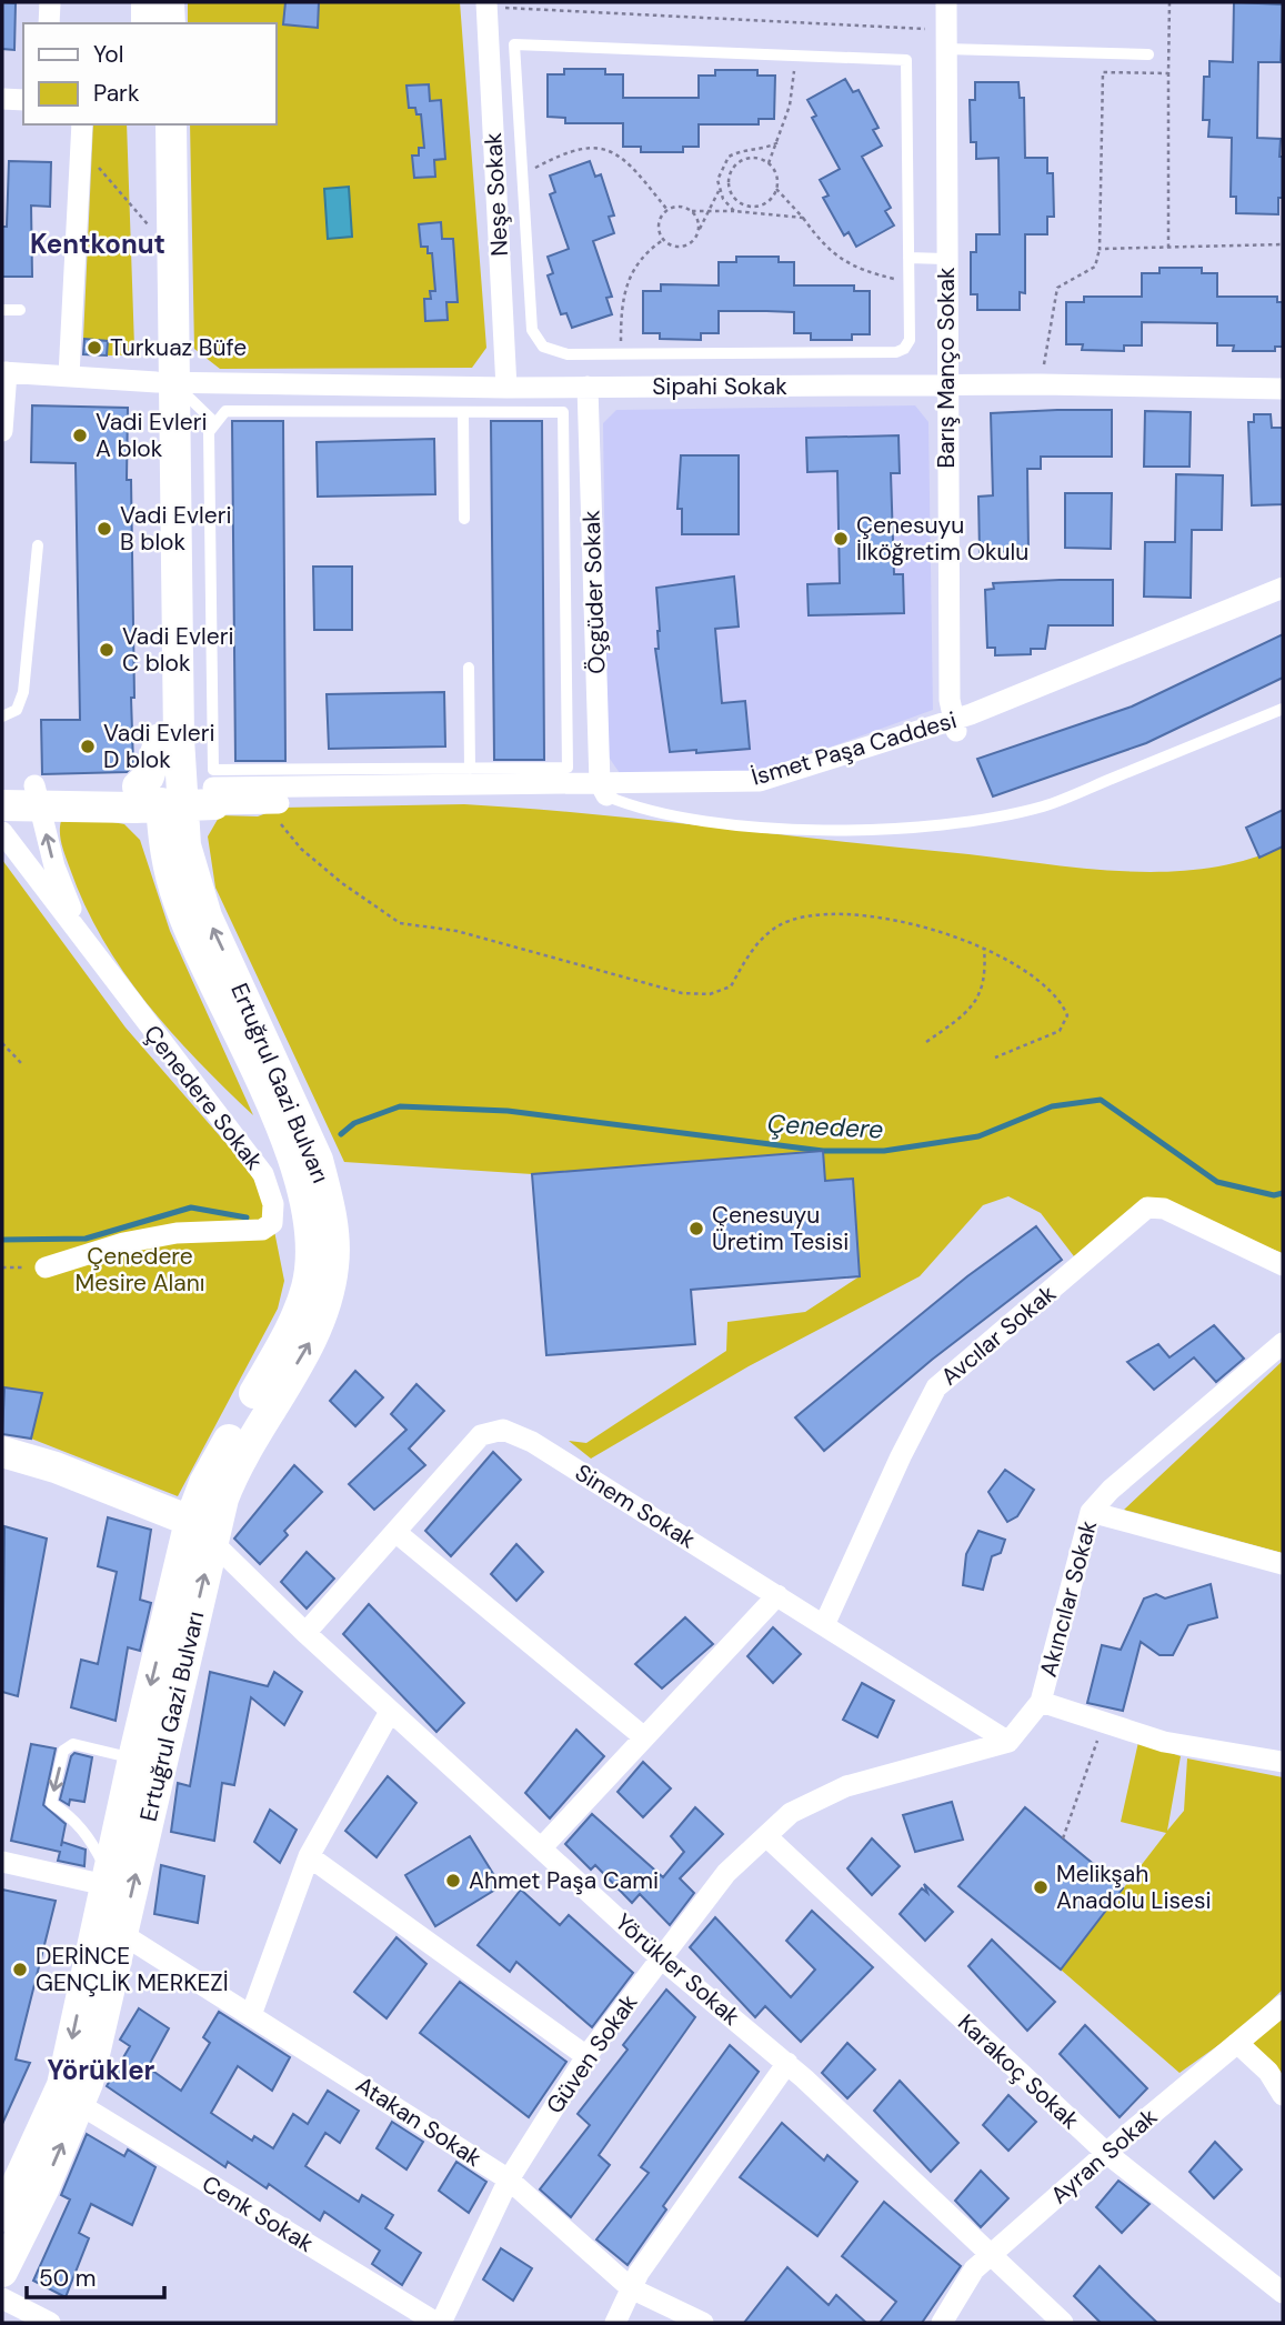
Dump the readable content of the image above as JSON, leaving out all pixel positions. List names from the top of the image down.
{
  "streets": {
    "main road": ["Ertuğrul Gazi Bulvarı"],
    "street": [
      "Neşe Sokak",
      "Barış Manço Sokak",
      "Sipahi Sokak",
      "Öçgüder Sokak",
      "İsmet Paşa Caddesi",
      "Çenedere Sokak",
      "Avcılar Sokak",
      "Sinem Sokak",
      "Akıncılar Sokak",
      "Yörükler Sokak",
      "Güven Sokak",
      "Karakoç Sokak",
      "Atakan Sokak",
      "Ayran Sokak",
      "Cenk Sokak"
    ]
  },
  "crossings": [
    ["Neşe Sokak", "Sipahi Sokak"],
    ["Barış Manço Sokak", "Sipahi Sokak"],
    ["Barış Manço Sokak", "İsmet Paşa Caddesi"],
    ["Sipahi Sokak", "Öçgüder Sokak"],
    ["Sipahi Sokak", "Ertuğrul Gazi Bulvarı"],
    ["Öçgüder Sokak", "İsmet Paşa Caddesi"],
    ["Ertuğrul Gazi Bulvarı", "Yörükler Sokak"],
    ["Ertuğrul Gazi Bulvarı", "Atakan Sokak"],
    ["Ertuğrul Gazi Bulvarı", "Cenk Sokak"],
    ["Avcılar Sokak", "Sinem Sokak"],
    ["Sinem Sokak", "Akıncılar Sokak"],
    ["Sinem Sokak", "Yörükler Sokak"],
    ["Sinem Sokak", "Güven Sokak"],
    ["Akıncılar Sokak", "Güven Sokak"],
    ["Yörükler Sokak", "Güven Sokak"],
    ["Yörükler Sokak", "Ayran Sokak"],
    ["Güven Sokak", "Karakoç Sokak"],
    ["Güven Sokak", "Atakan Sokak"],
    ["Güven Sokak", "Cenk Sokak"],
    ["Karakoç Sokak", "Ayran Sokak"]
  ],
  "districts": ["Kentkonut", "Yörükler"],
  "water": ["Çenedere"],
  "parks": ["Çenedere Mesire Alanı"],
  "places": [
    "Turkuaz Büfe",
    "Vadi Evleri A blok",
    "Vadi Evleri B blok",
    "Çenesuyu İlköğretim Okulu",
    "Vadi Evleri C blok",
    "Vadi Evleri D blok",
    "Çenesuyu Üretim Tesisi",
    "Ahmet Paşa Cami",
    "Melikşah Anadolu Lisesi",
    "DERİNCE GENÇLİK MERKEZİ"
  ],
  "legend": ["Yol", "Park"],
  "scale_bar": "50 m"
}
